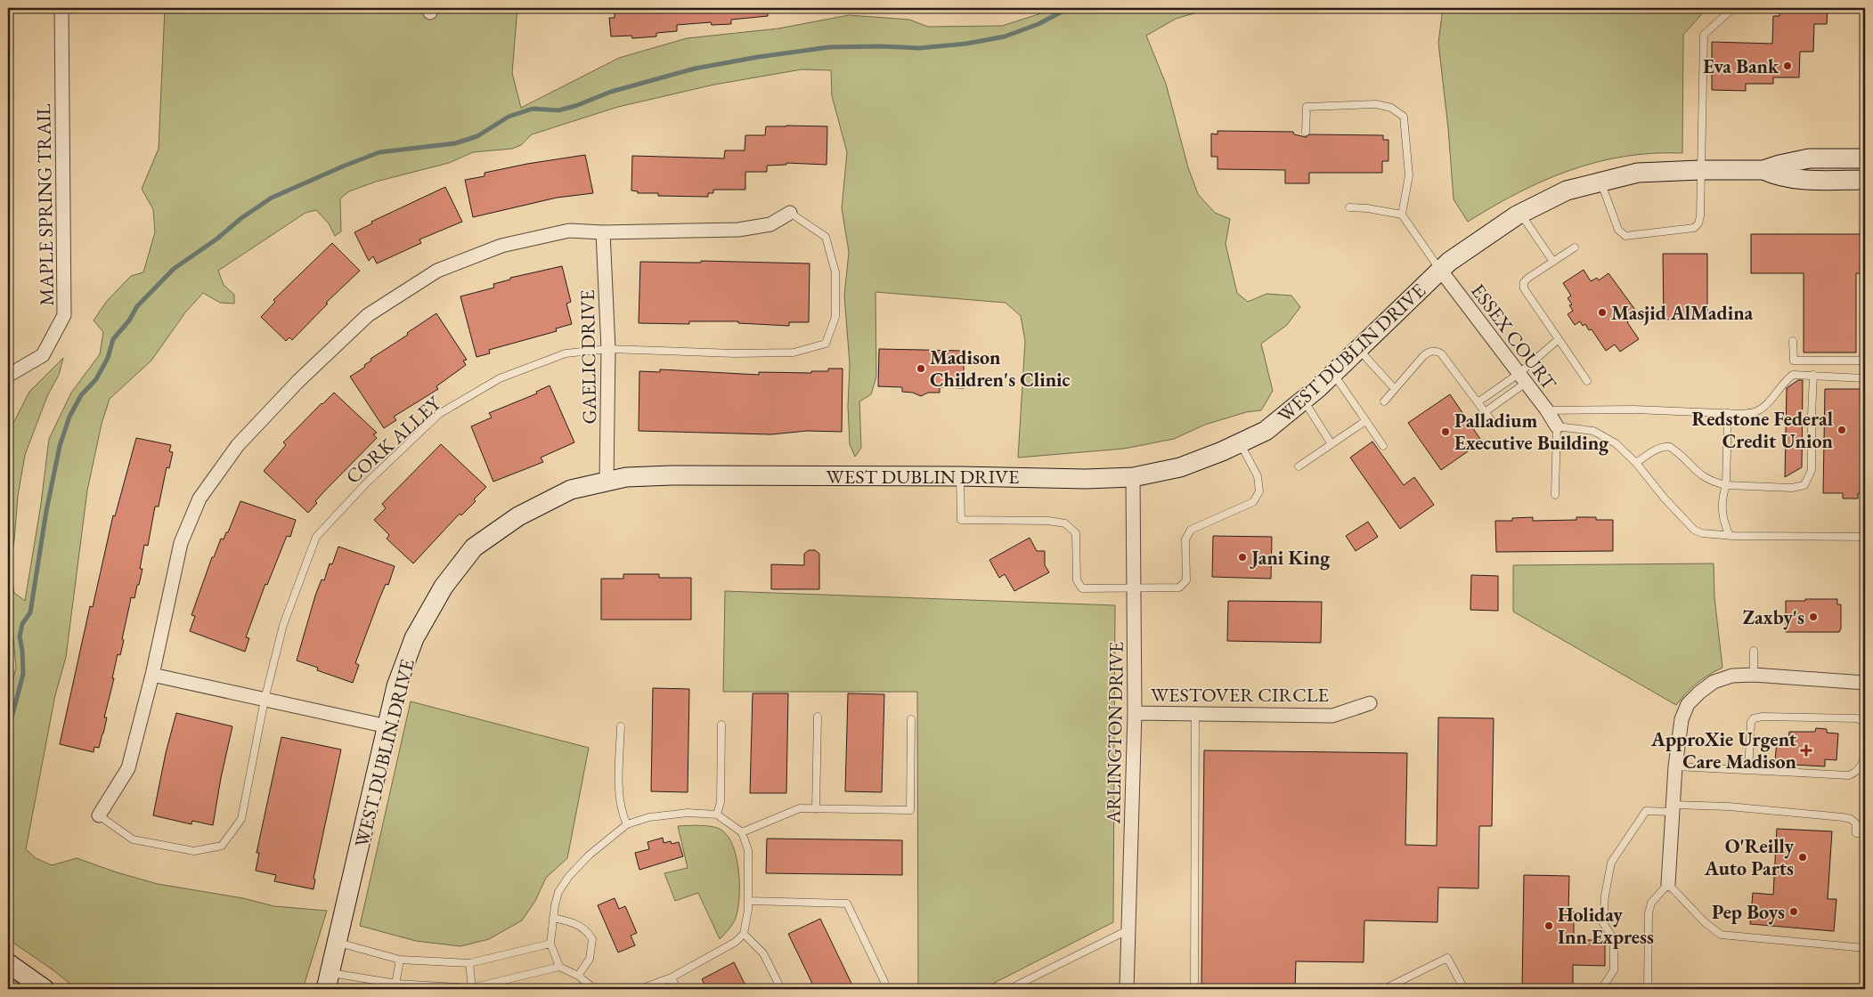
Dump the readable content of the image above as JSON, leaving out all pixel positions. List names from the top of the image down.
{
  "streets": {
    "street": [
      "MAPLE SPRING TRAIL",
      "ESSEX COURT",
      "WEST DUBLIN DRIVE",
      "GAELIC DRIVE",
      "WESTOVER CIRCLE",
      "ARLINGTON DRIVE"
    ],
    "lane": ["CORK ALLEY"]
  },
  "crossings": [
    ["ESSEX COURT", "WEST DUBLIN DRIVE"],
    ["WEST DUBLIN DRIVE", "GAELIC DRIVE"],
    ["WEST DUBLIN DRIVE", "ARLINGTON DRIVE"],
    ["GAELIC DRIVE", "CORK ALLEY"],
    ["WESTOVER CIRCLE", "ARLINGTON DRIVE"]
  ],
  "places": {
    "other": [
      "Eva Bank",
      "Masjid AlMadina",
      "Madison Children's Clinic",
      "Redstone Federal Credit Union",
      "Palladium Executive Building",
      "Jani King",
      "Zaxby's",
      "O'Reilly Auto Parts",
      "Pep Boys",
      "Holiday Inn Express"
    ],
    "health": ["ApproXie Urgent Care Madison"]
  }
}
